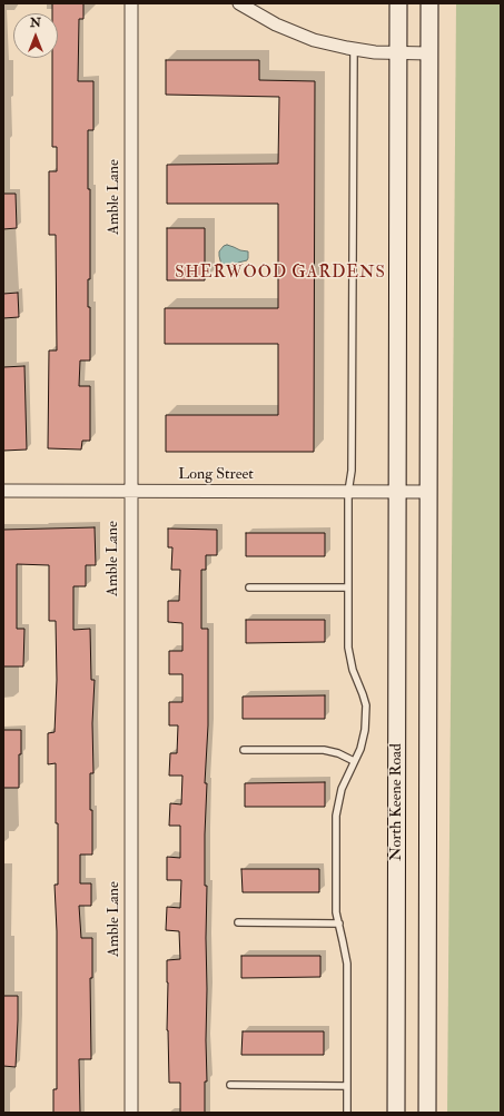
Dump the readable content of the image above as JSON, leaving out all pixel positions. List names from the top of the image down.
{
  "streets": {
    "main road": ["North Keene Road"],
    "street": ["Amble Lane", "Long Street"]
  },
  "crossings": [
    ["Amble Lane", "Long Street"],
    ["Long Street", "North Keene Road"]
  ],
  "districts": ["SHERWOOD GARDENS"],
  "north": "top"
}
